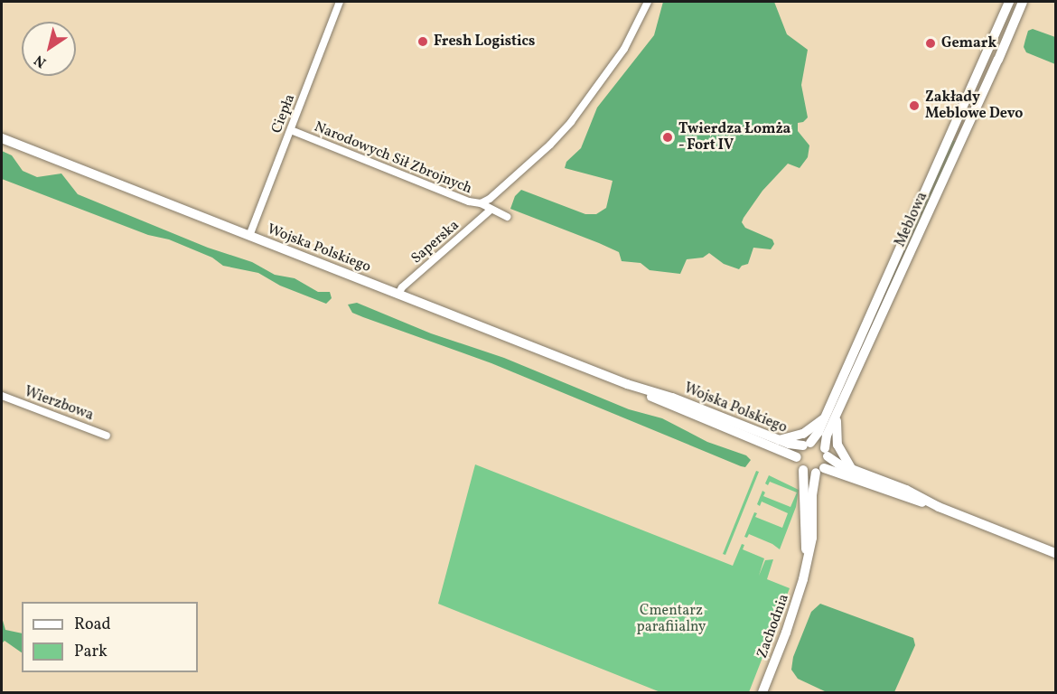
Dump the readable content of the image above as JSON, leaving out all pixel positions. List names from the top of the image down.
{
  "streets": {
    "main road": ["Meblowa", "Wojska Polskiego", "Zachodnia"],
    "street": [
      "Ciepła",
      "Narodowych Sił Zbrojnych",
      "Saperska",
      "Wierzbowa"
    ]
  },
  "crossings": [
    ["Ciepła", "Narodowych Sił Zbrojnych"],
    ["Ciepła", "Wojska Polskiego"],
    ["Meblowa", "Wojska Polskiego"],
    ["Meblowa", "Zachodnia"],
    ["Saperska", "Wojska Polskiego"],
    ["Wojska Polskiego", "Zachodnia"]
  ],
  "parks": ["Cmentarz parafiialny"],
  "places": [
    "Fresh Logistics",
    "Gemark",
    "Zakłady Meblowe Devo",
    "Twierdza Łomża - Fort IV"
  ],
  "legend": ["Road", "Park"],
  "north": "bottom left"
}
